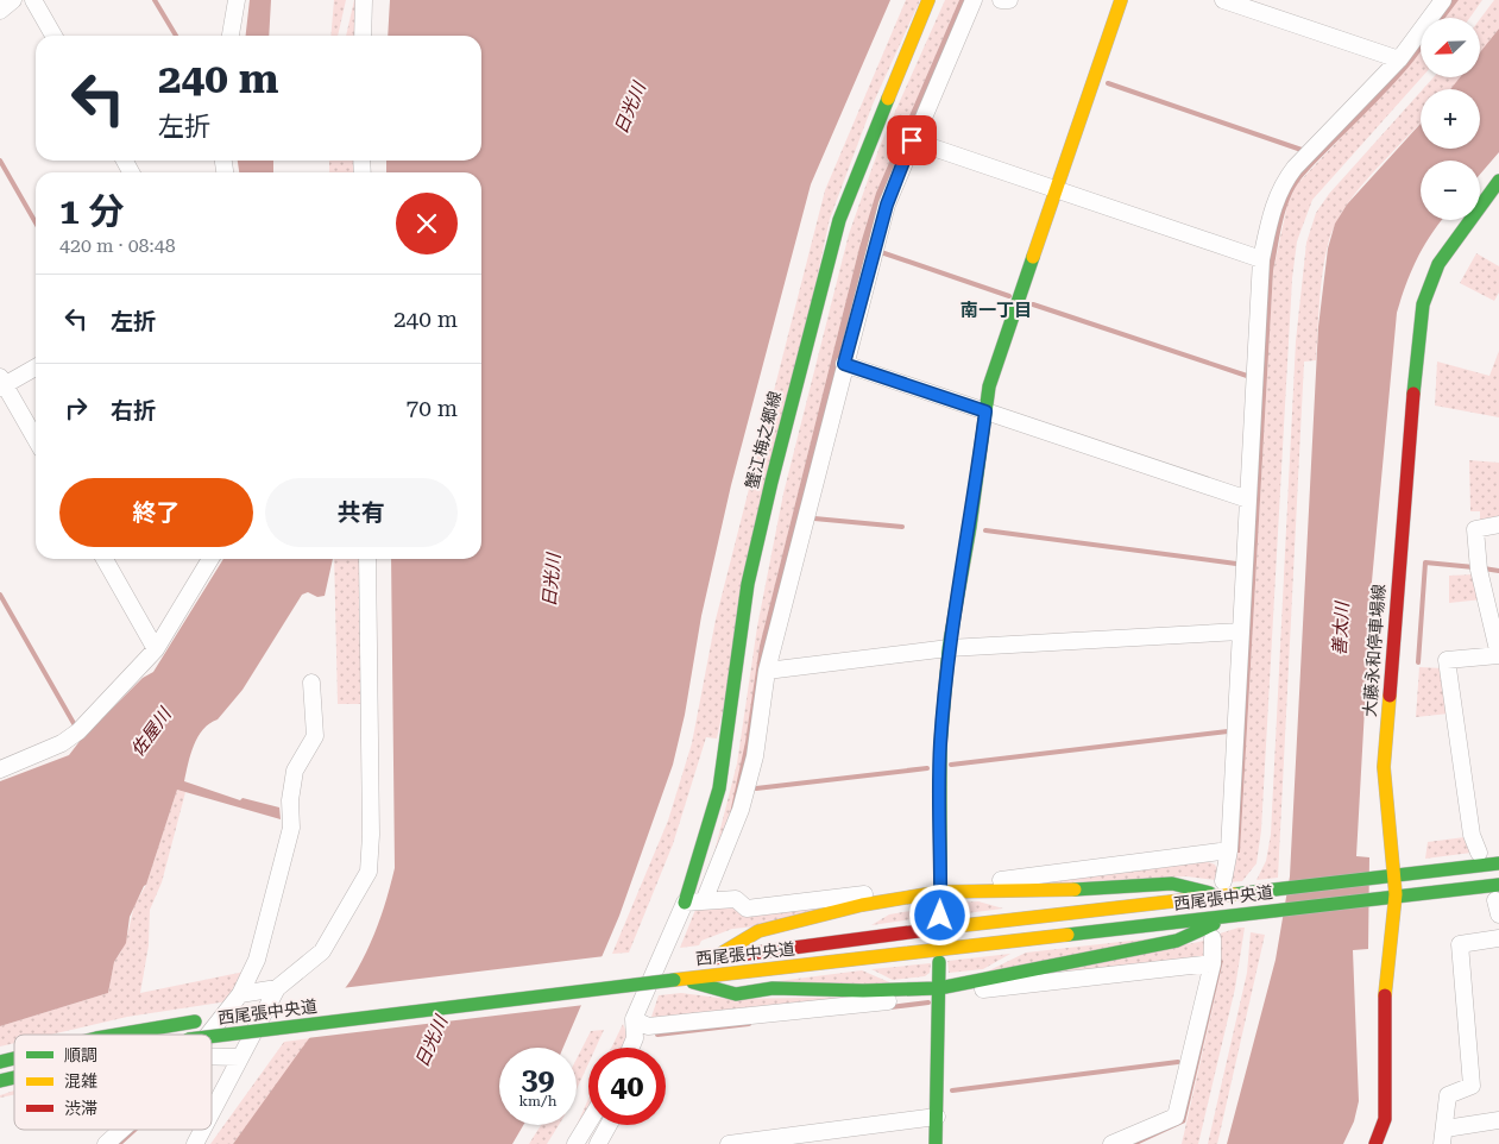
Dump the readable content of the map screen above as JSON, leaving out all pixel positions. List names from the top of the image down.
{
  "streets": {
    "main road": ["蟹江梅之郷線", "大藤永和停車場線", "西尾張中央道"]
  },
  "crossings": [
    ["大藤永和停車場線", "西尾張中央道"]
  ],
  "districts": ["南一丁目"],
  "water": ["日光川", "善太川", "佐屋川"],
  "legend": ["順調", "混雑", "渋滞"],
  "north": "bottom left",
  "page": {
    "map_buttons": ["+", "−"],
    "turn": ["240 m", "左折"],
    "heading": ["1 分", "420 m · 08:48"],
    "list": [
      {
        "name": "左折",
        "value": "240 m"
      },
      {
        "name": "右折",
        "value": "70 m"
      }
    ],
    "buttons": ["終了", "共有"],
    "speed": "39 km/h",
    "limit": "40"
  }
}
